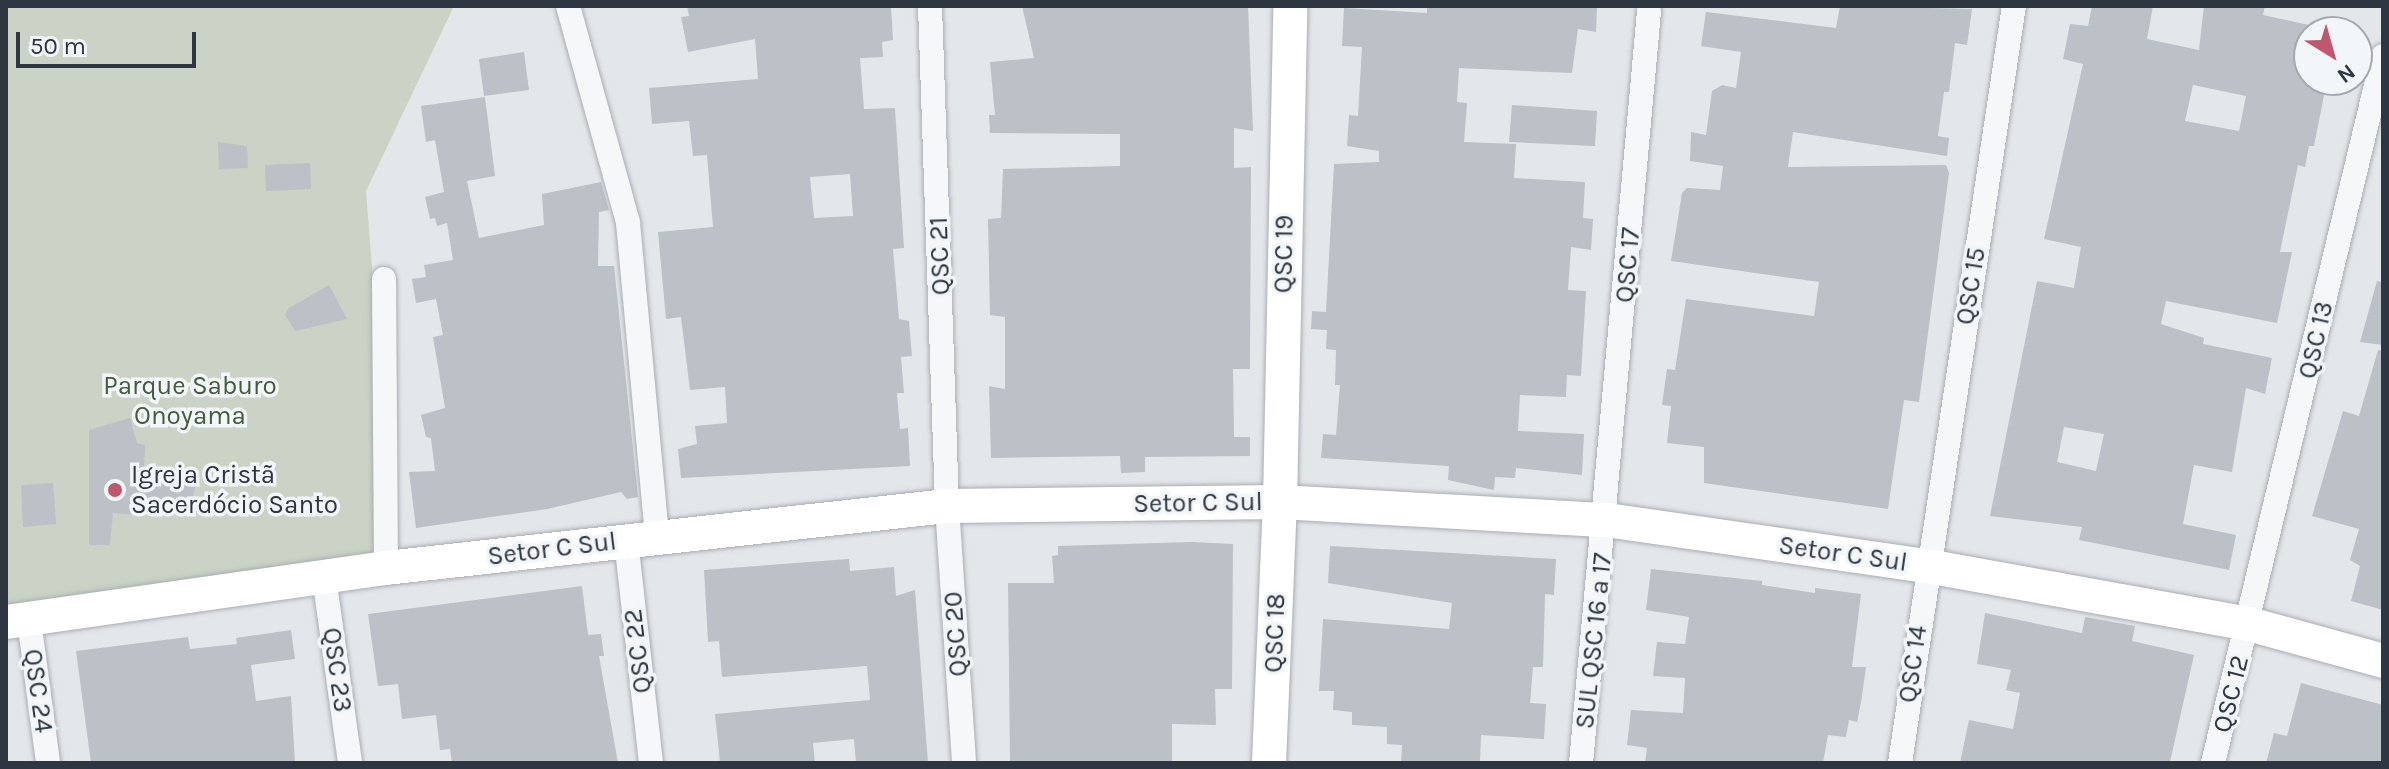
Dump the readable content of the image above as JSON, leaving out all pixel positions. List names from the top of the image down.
{
  "streets": {
    "street": [
      "QSC 19",
      "QSC 21",
      "QSC 17",
      "QSC 15",
      "QSC 13",
      "Setor C Sul",
      "QSC 18",
      "QSC 20",
      "SUL QSC 16 a 17",
      "QSC 22",
      "QSC 14",
      "QSC 23",
      "QSC 24",
      "QSC 12"
    ]
  },
  "crossings": [
    ["QSC 19", "Setor C Sul"],
    ["QSC 19", "QSC 18"],
    ["QSC 21", "Setor C Sul"],
    ["QSC 21", "QSC 20"],
    ["QSC 17", "Setor C Sul"],
    ["QSC 17", "SUL QSC 16 a 17"],
    ["QSC 15", "Setor C Sul"],
    ["QSC 15", "QSC 14"],
    ["QSC 13", "Setor C Sul"],
    ["QSC 13", "QSC 12"],
    ["Setor C Sul", "QSC 18"],
    ["Setor C Sul", "QSC 20"],
    ["Setor C Sul", "SUL QSC 16 a 17"],
    ["Setor C Sul", "QSC 22"],
    ["Setor C Sul", "QSC 14"],
    ["Setor C Sul", "QSC 23"],
    ["Setor C Sul", "QSC 24"],
    ["Setor C Sul", "QSC 12"]
  ],
  "parks": ["Parque Saburo Onoyama"],
  "places": ["Igreja Cristã Sacerdócio Santo"],
  "scale_bar": "50 m",
  "north": "bottom right"
}
